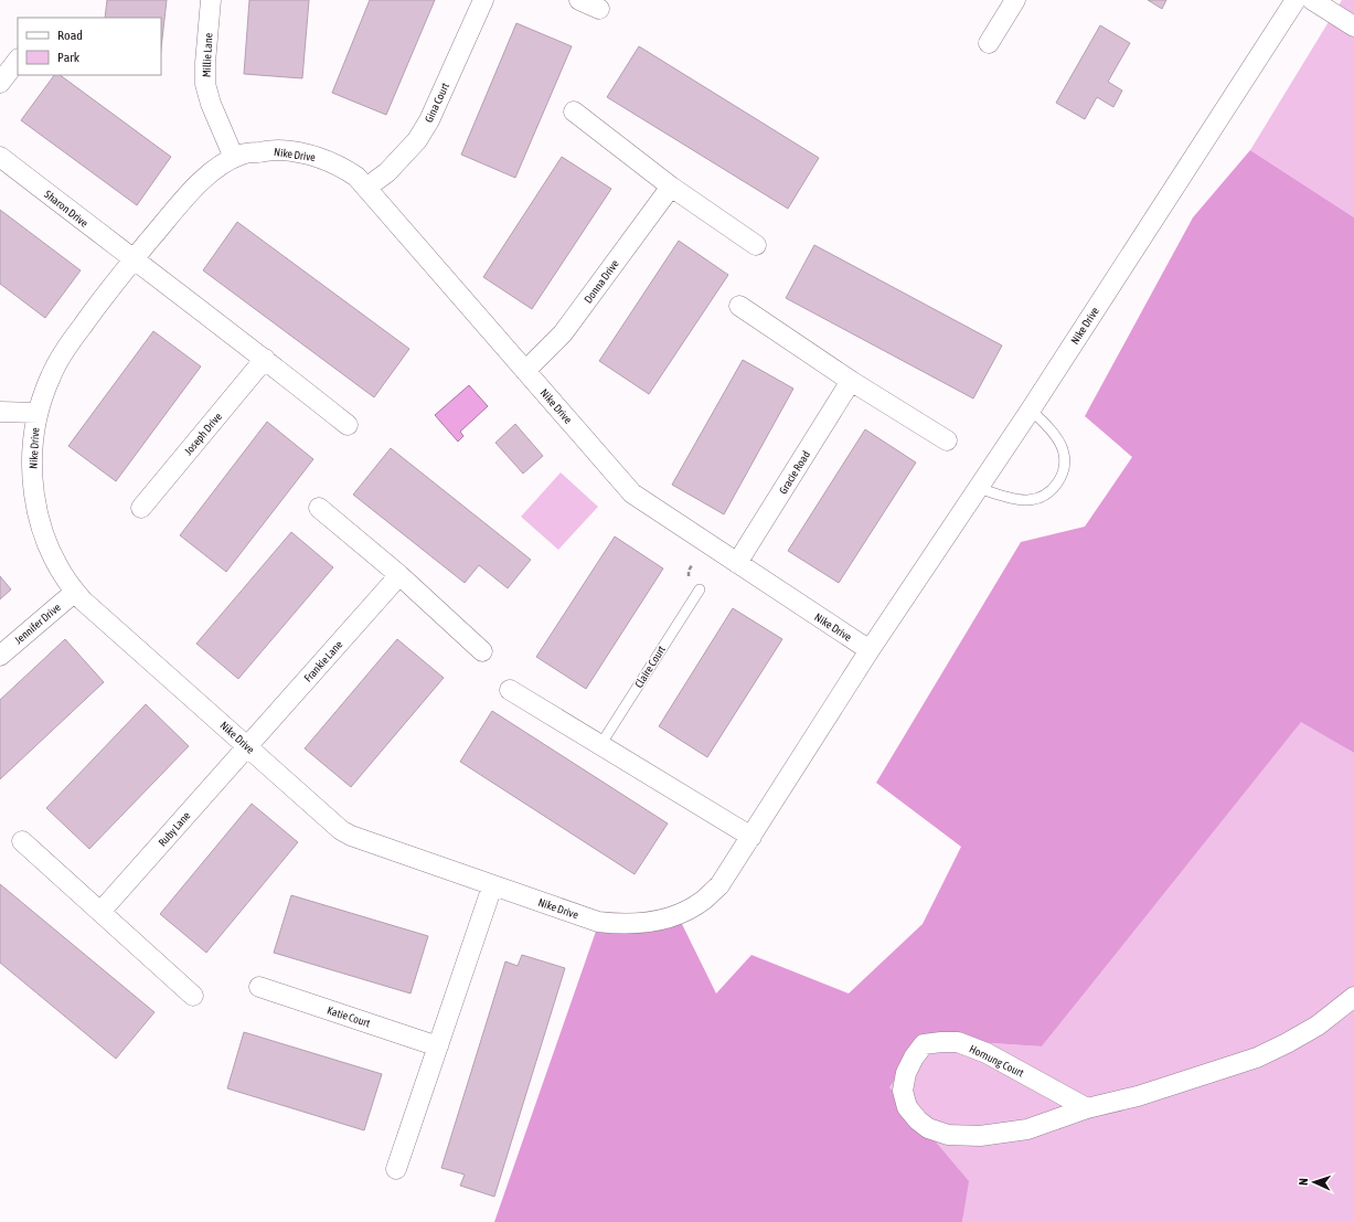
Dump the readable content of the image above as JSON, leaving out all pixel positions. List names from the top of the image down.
{
  "streets": {
    "street": [
      "Millie Lane",
      "Gina Court",
      "Nike Drive",
      "Sharon Drive",
      "Donna Drive",
      "Joseph Drive",
      "Gracie Road",
      "Jennifer Drive",
      "Frankie Lane",
      "Ruby Lane",
      "Katie Court",
      "Hornung Court"
    ],
    "lane": ["Claire Court"]
  },
  "crossings": [
    ["Millie Lane", "Nike Drive"],
    ["Gina Court", "Nike Drive"],
    ["Nike Drive", "Sharon Drive"],
    ["Nike Drive", "Donna Drive"],
    ["Nike Drive", "Gracie Road"],
    ["Nike Drive", "Jennifer Drive"],
    ["Nike Drive", "Frankie Lane"],
    ["Nike Drive", "Ruby Lane"],
    ["Frankie Lane", "Ruby Lane"]
  ],
  "legend": ["Road", "Park"],
  "north": "left"
}
